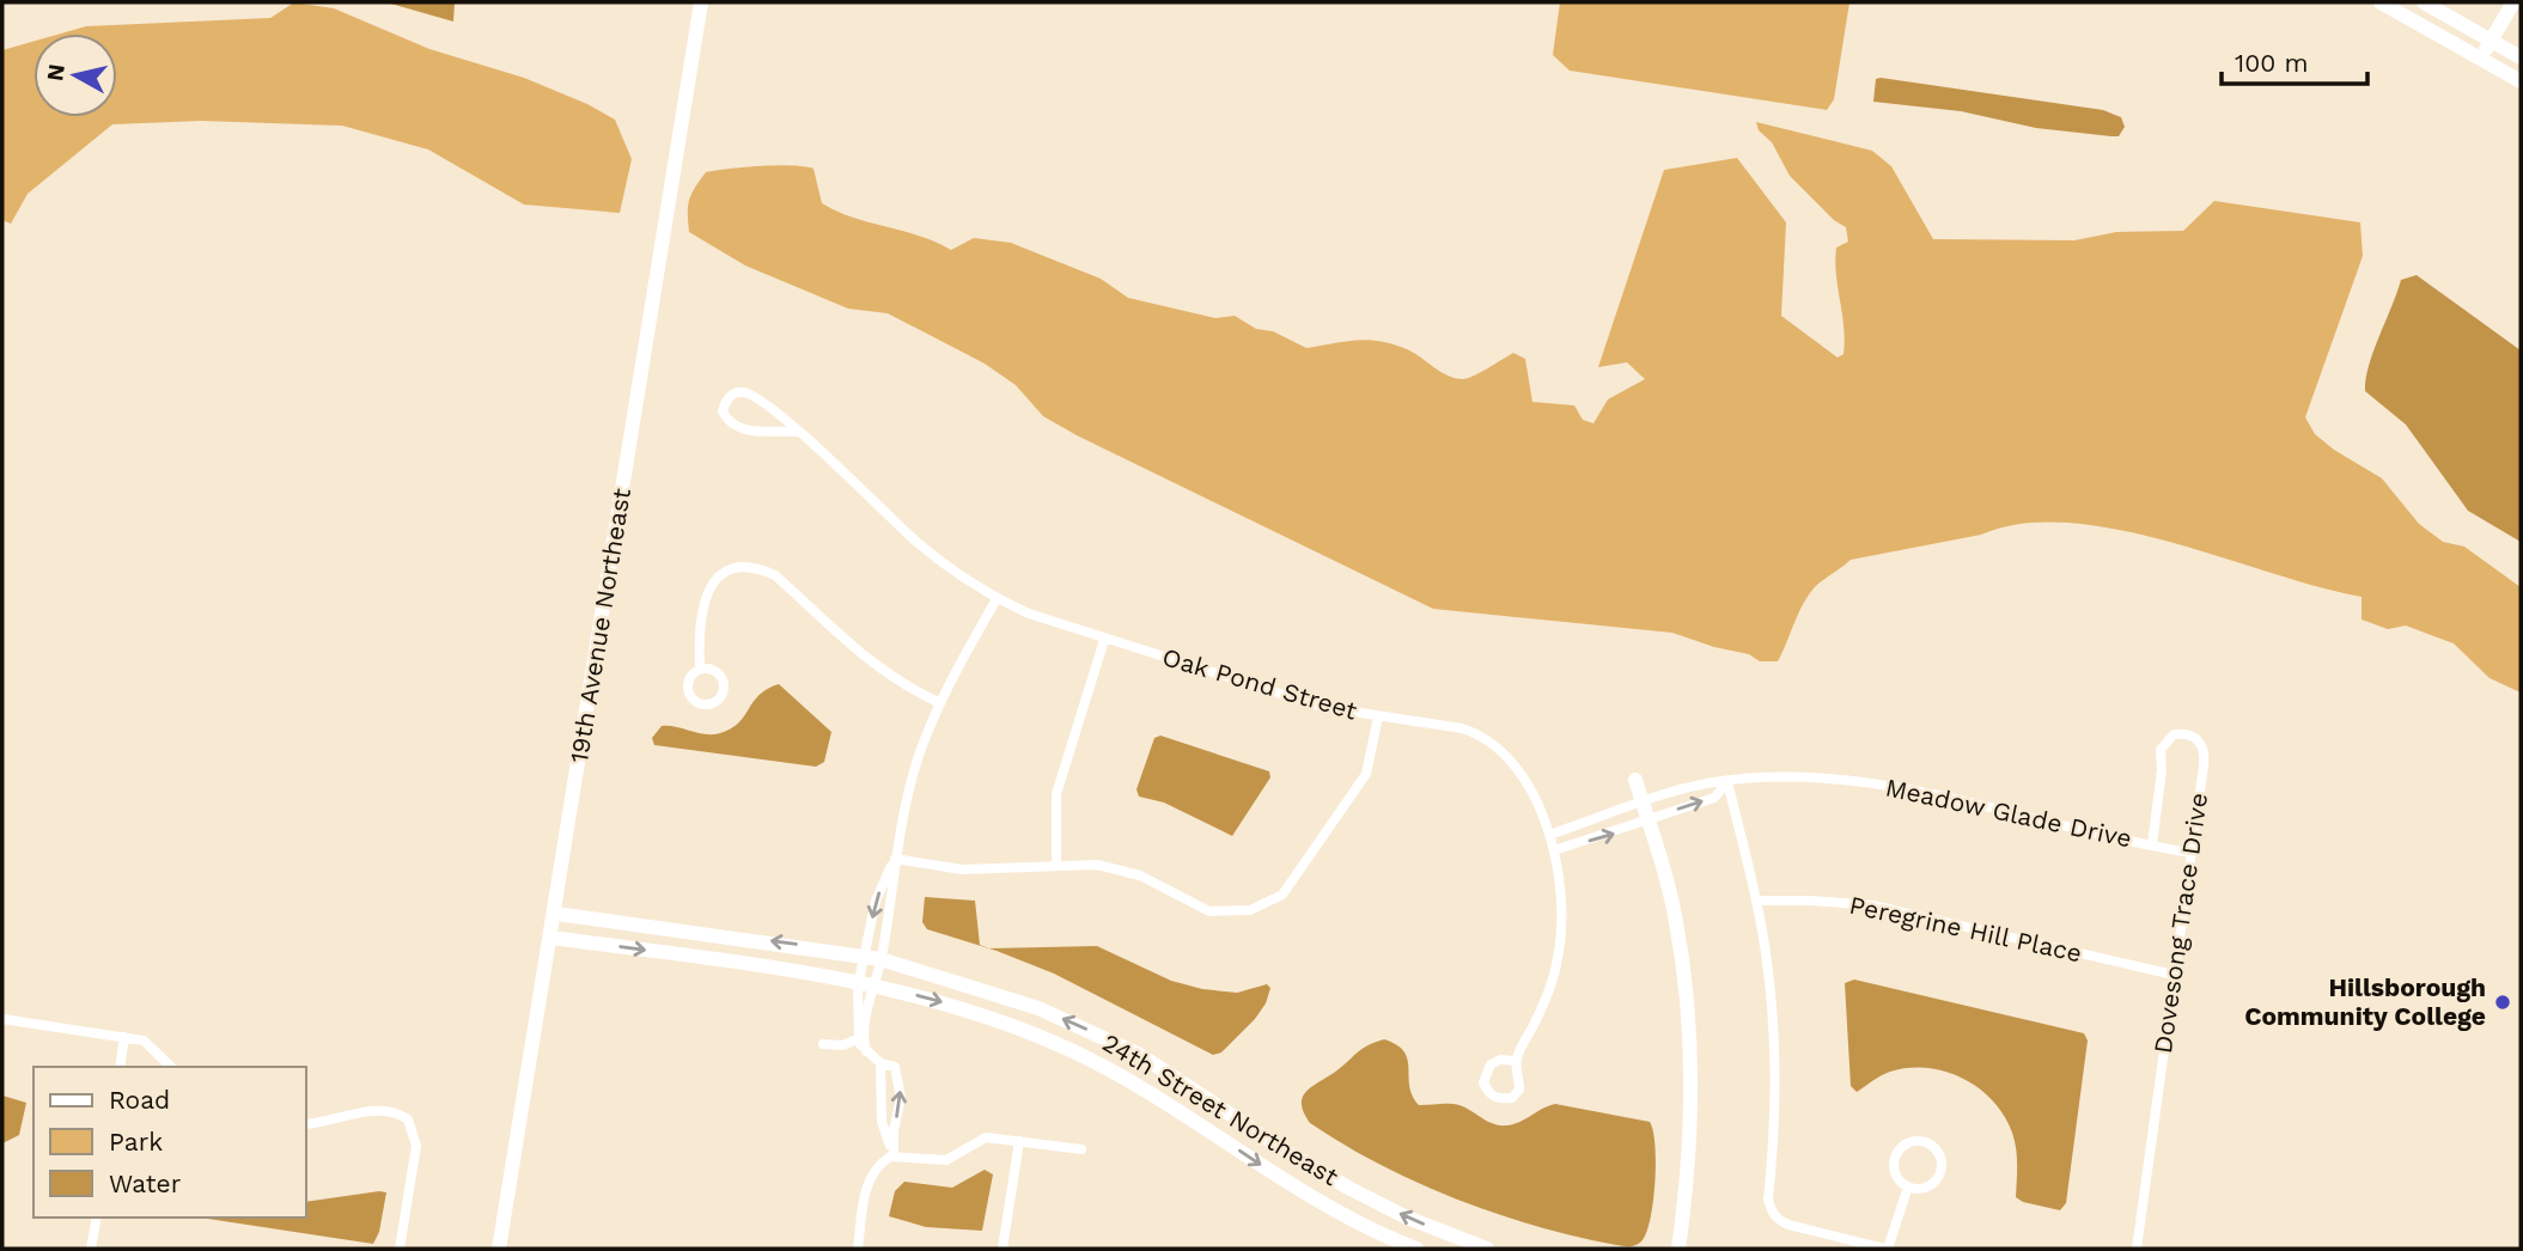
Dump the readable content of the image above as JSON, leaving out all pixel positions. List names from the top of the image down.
{
  "streets": {
    "street": [
      "19th Avenue Northeast",
      "Oak Pond Street",
      "Meadow Glade Drive",
      "Dovesong Trace Drive",
      "Peregrine Hill Place",
      "24th Street Northeast"
    ]
  },
  "crossings": [
    ["19th Avenue Northeast", "24th Street Northeast"],
    ["Oak Pond Street", "Meadow Glade Drive"],
    ["Meadow Glade Drive", "Dovesong Trace Drive"],
    ["Dovesong Trace Drive", "Peregrine Hill Place"]
  ],
  "places": ["Hillsborough Community College"],
  "legend": ["Road", "Park", "Water"],
  "scale_bar": "100 m",
  "north": "left"
}
